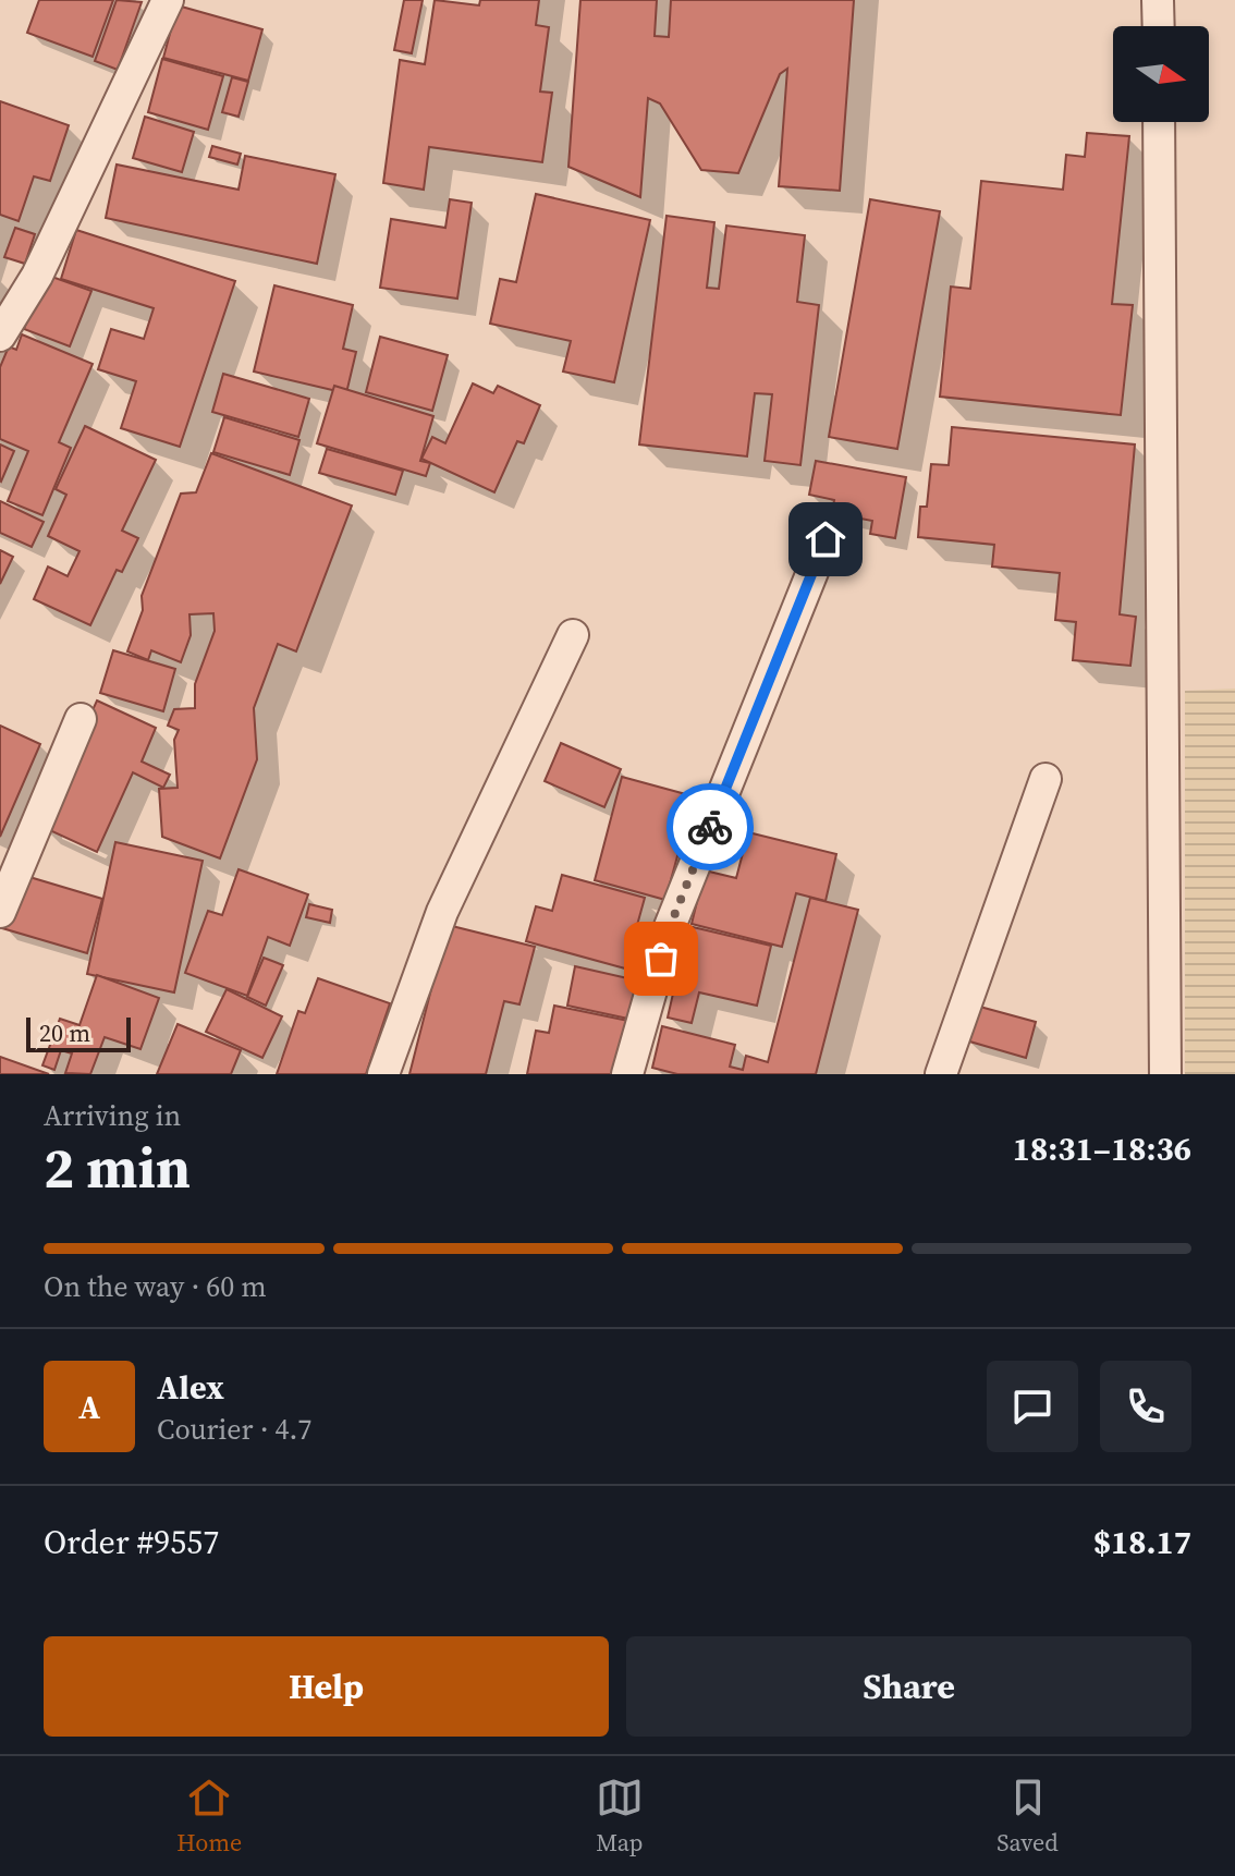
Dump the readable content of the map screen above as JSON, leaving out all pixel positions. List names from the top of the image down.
{
  "scale_bar": "20 m",
  "north": "right",
  "page": {
    "scale": "20 m",
    "heading": ["2 min", "Arriving in", "18:31–18:36"],
    "panel": [
      "Alex",
      "Courier · 4.7",
      "Order #9557",
      "$18.17"
    ],
    "bar": "On the way · 60 m",
    "round": "A",
    "buttons": ["Help", "Share"],
    "tabs": ["Home", "Map", "Saved"]
  }
}
